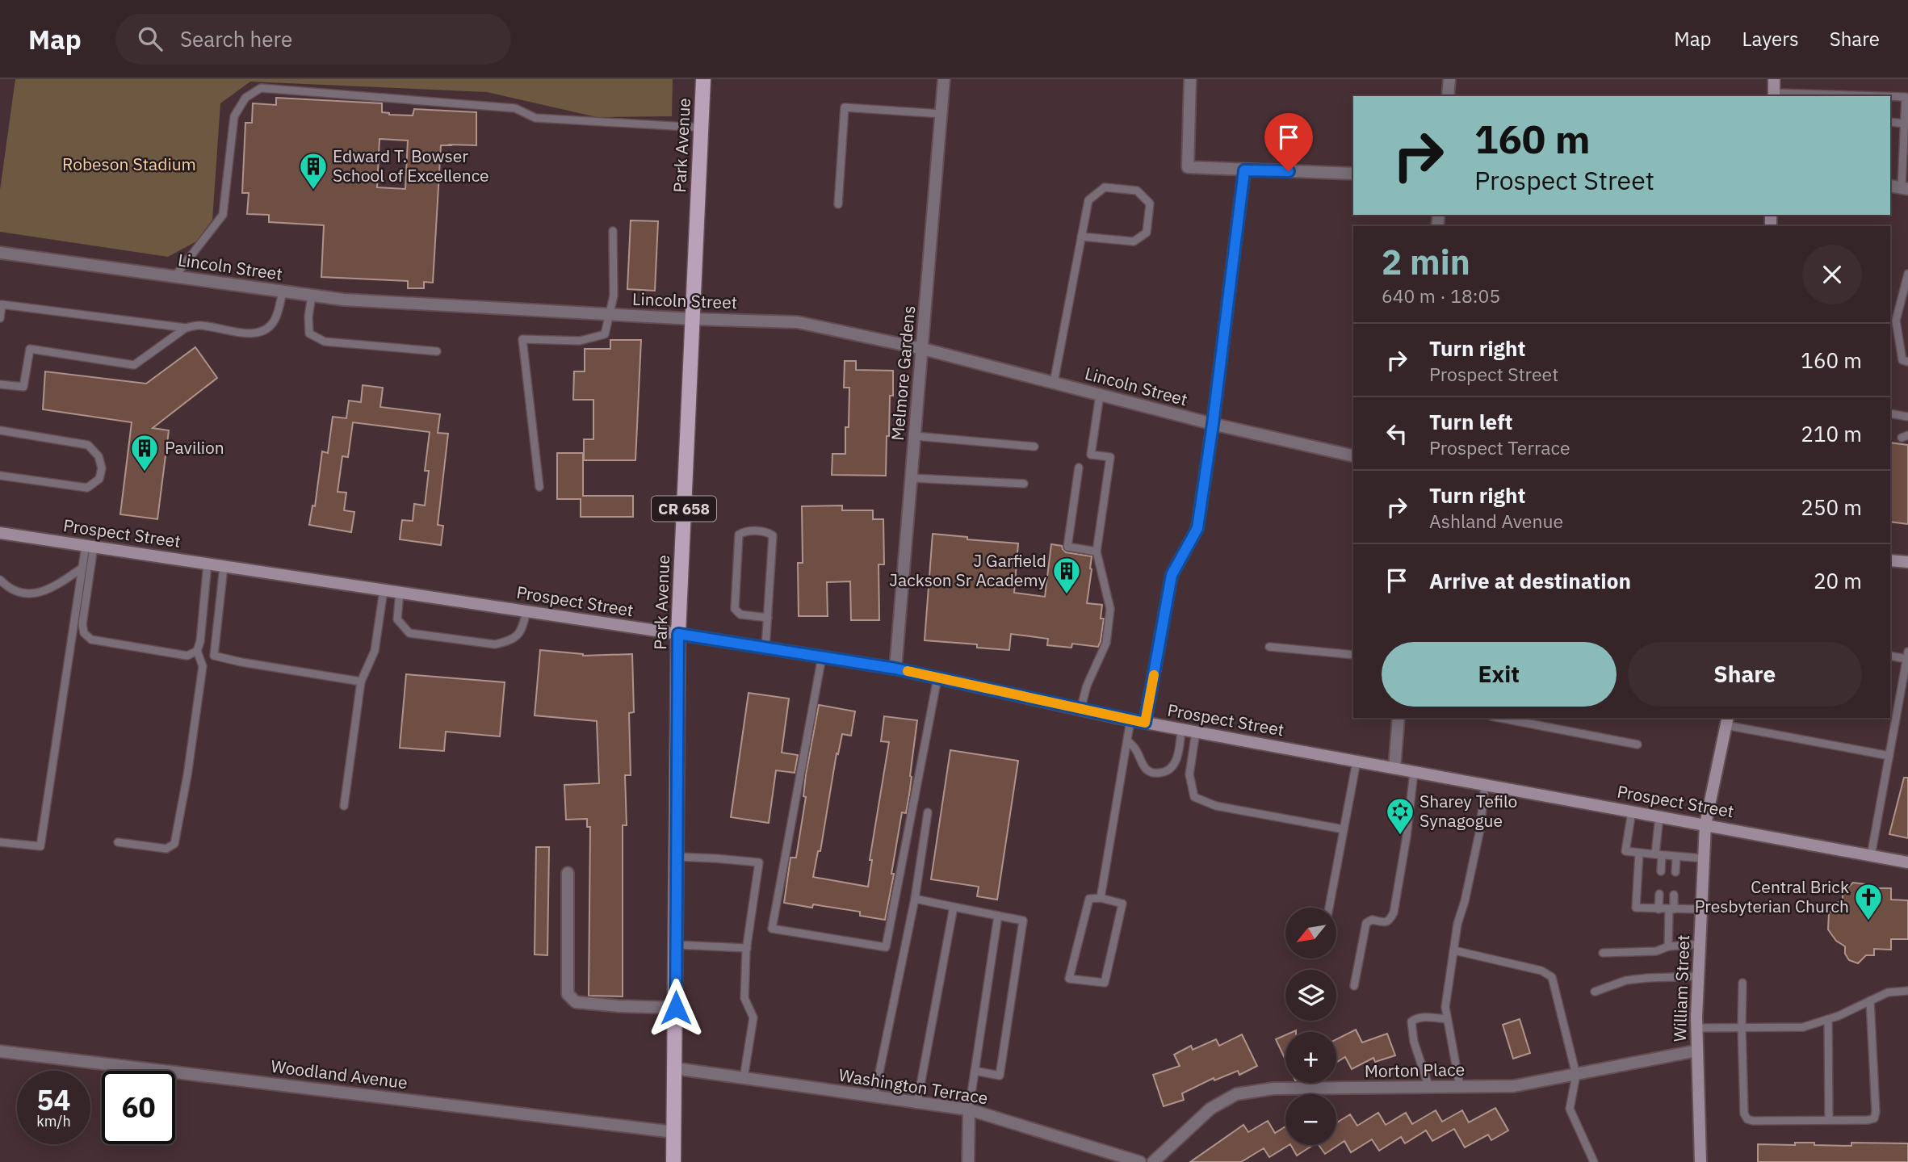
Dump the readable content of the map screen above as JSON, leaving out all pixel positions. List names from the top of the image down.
{
  "streets": {
    "main road": ["Park Avenue", "CR 658"],
    "street": [
      "Lincoln Street",
      "Melmore Gardens",
      "Prospect Street",
      "William Street",
      "Morton Place",
      "Woodland Avenue",
      "Washington Terrace"
    ]
  },
  "crossings": [
    ["Park Avenue", "Lincoln Street"],
    ["Park Avenue", "Prospect Street"],
    ["Park Avenue", "Woodland Avenue"],
    ["Park Avenue", "Washington Terrace"],
    ["Lincoln Street", "Melmore Gardens"],
    ["Melmore Gardens", "Prospect Street"],
    ["Prospect Street", "William Street"],
    ["William Street", "Morton Place"]
  ],
  "parks": ["Robeson Stadium"],
  "places": {
    "building": ["Edward T. Bowser School of Excellence", "Pavilion", "J Garfield Jackson Sr Academy"],
    "synagogue": ["Sharey Tefilo Synagogue"],
    "church": ["Central Brick Presbyterian Church"]
  },
  "north": "bottom left",
  "page": {
    "header": "Map",
    "search": "Search here",
    "nav": ["Map", "Layers", "Share"],
    "turn": ["160 m", "Prospect Street"],
    "heading": ["2 min", "640 m · 18:05"],
    "list": [
      {
        "name": "Turn right",
        "note": "Prospect Street",
        "value": "160 m"
      },
      {
        "name": "Turn left",
        "note": "Prospect Terrace",
        "value": "210 m"
      },
      {
        "name": "Turn right",
        "note": "Ashland Avenue",
        "value": "250 m"
      },
      {
        "name": "Arrive at destination",
        "value": "20 m"
      }
    ],
    "buttons": ["Exit", "Share"],
    "map_buttons": ["+", "−"],
    "speed": "54 km/h",
    "limit": "60"
  }
}
